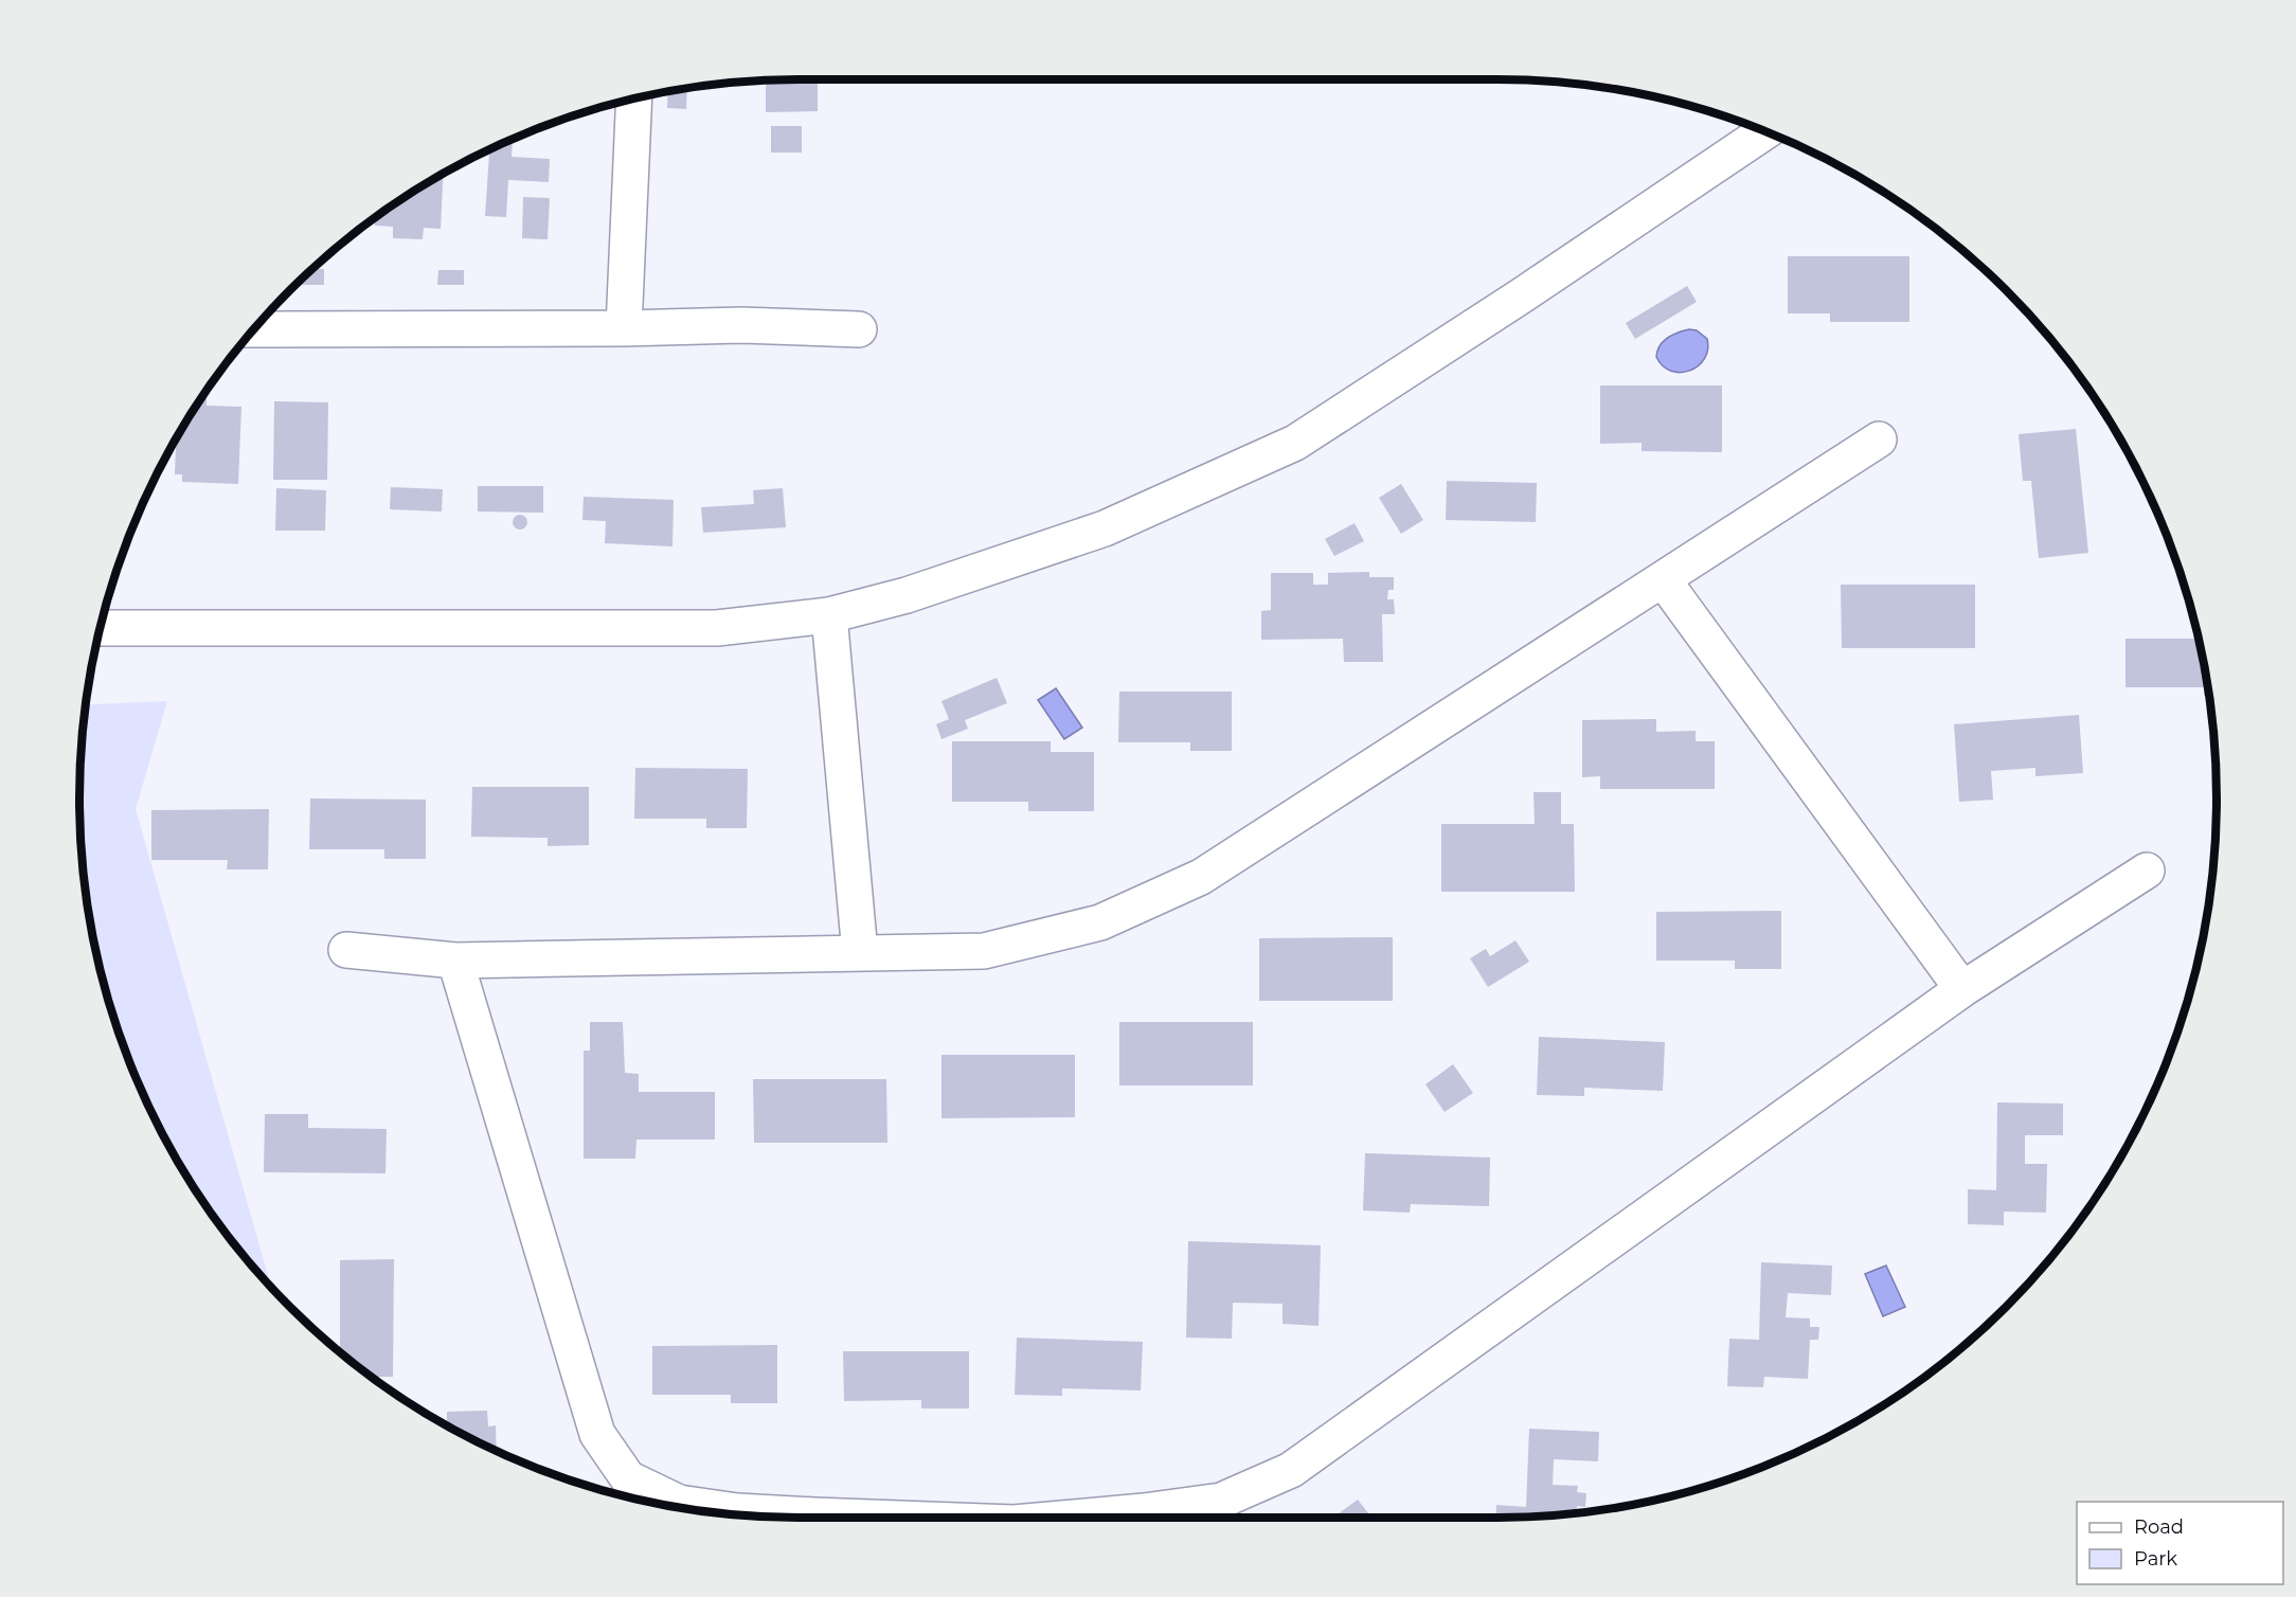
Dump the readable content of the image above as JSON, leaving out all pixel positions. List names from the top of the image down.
{
  "legend": ["Road", "Park"]
}
